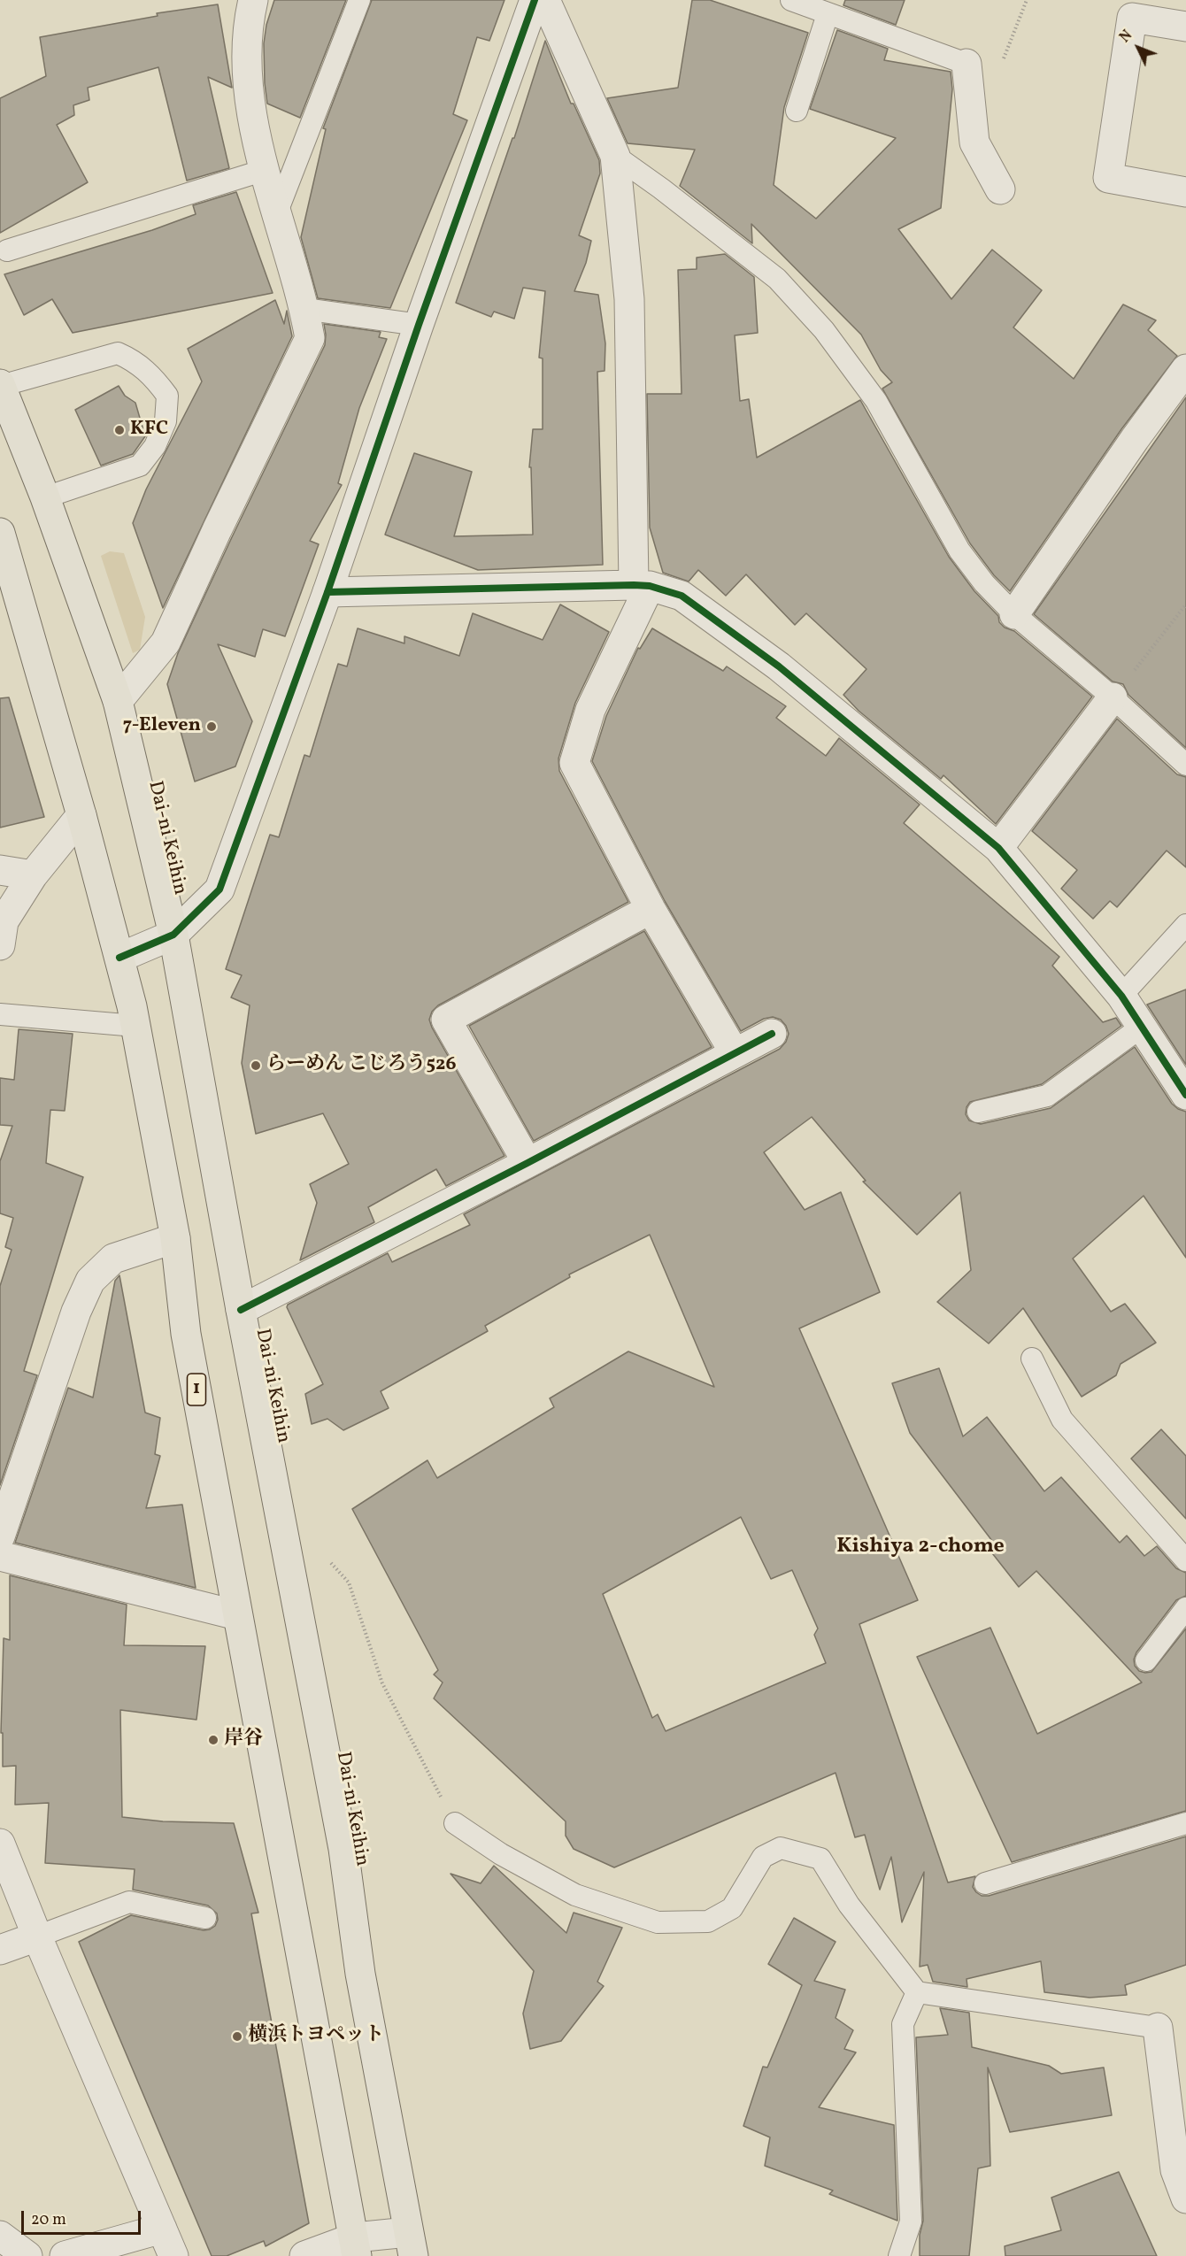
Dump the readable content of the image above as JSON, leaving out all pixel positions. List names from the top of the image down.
{
  "streets": {
    "highway": ["Dai-ni Keihin", "1"]
  },
  "districts": ["Kishiya 2-chome"],
  "places": [
    "KFC",
    "7-Eleven",
    "らーめん こじろう526",
    "岸谷",
    "横浜トヨペット"
  ],
  "scale_bar": "20 m",
  "north": "top left"
}
